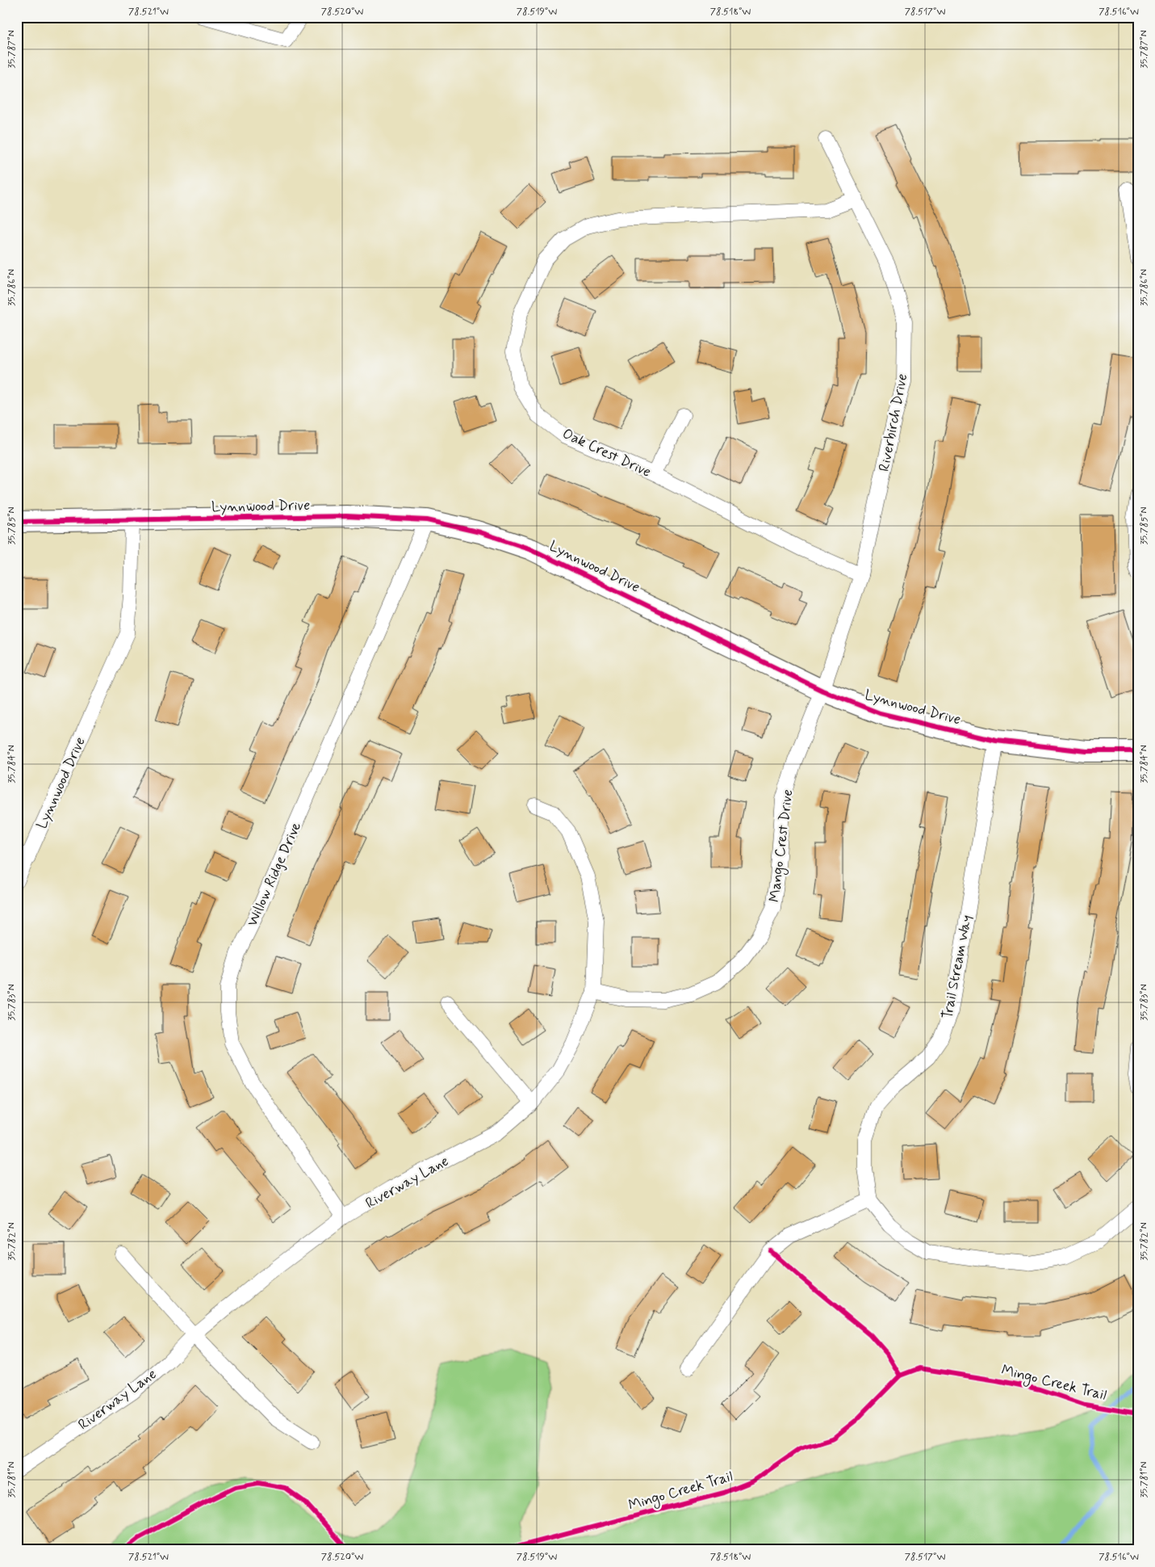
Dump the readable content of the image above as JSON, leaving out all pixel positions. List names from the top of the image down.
{
  "streets": {
    "street": [
      "Riverbirch Drive",
      "Oak Crest Drive",
      "Lynnwood Drive",
      "Mango Crest Drive",
      "Willow Ridge Drive",
      "Trail Stream Way",
      "Riverway Lane"
    ],
    "cycle path": ["Mingo Creek Trail"]
  },
  "crossings": [
    ["Riverbirch Drive", "Oak Crest Drive"],
    ["Riverbirch Drive", "Lynnwood Drive"],
    ["Riverbirch Drive", "Mango Crest Drive"],
    ["Lynnwood Drive", "Mango Crest Drive"],
    ["Lynnwood Drive", "Willow Ridge Drive"],
    ["Lynnwood Drive", "Trail Stream Way"],
    ["Mango Crest Drive", "Riverway Lane"],
    ["Willow Ridge Drive", "Riverway Lane"]
  ],
  "coordinates": [
    "78.521°W",
    "78.520°W",
    "78.519°W",
    "78.518°W",
    "78.517°W",
    "78.516°W",
    "35.787°N",
    "35.786°N",
    "35.785°N",
    "35.784°N",
    "35.783°N",
    "35.782°N",
    "35.781°N"
  ]
}
